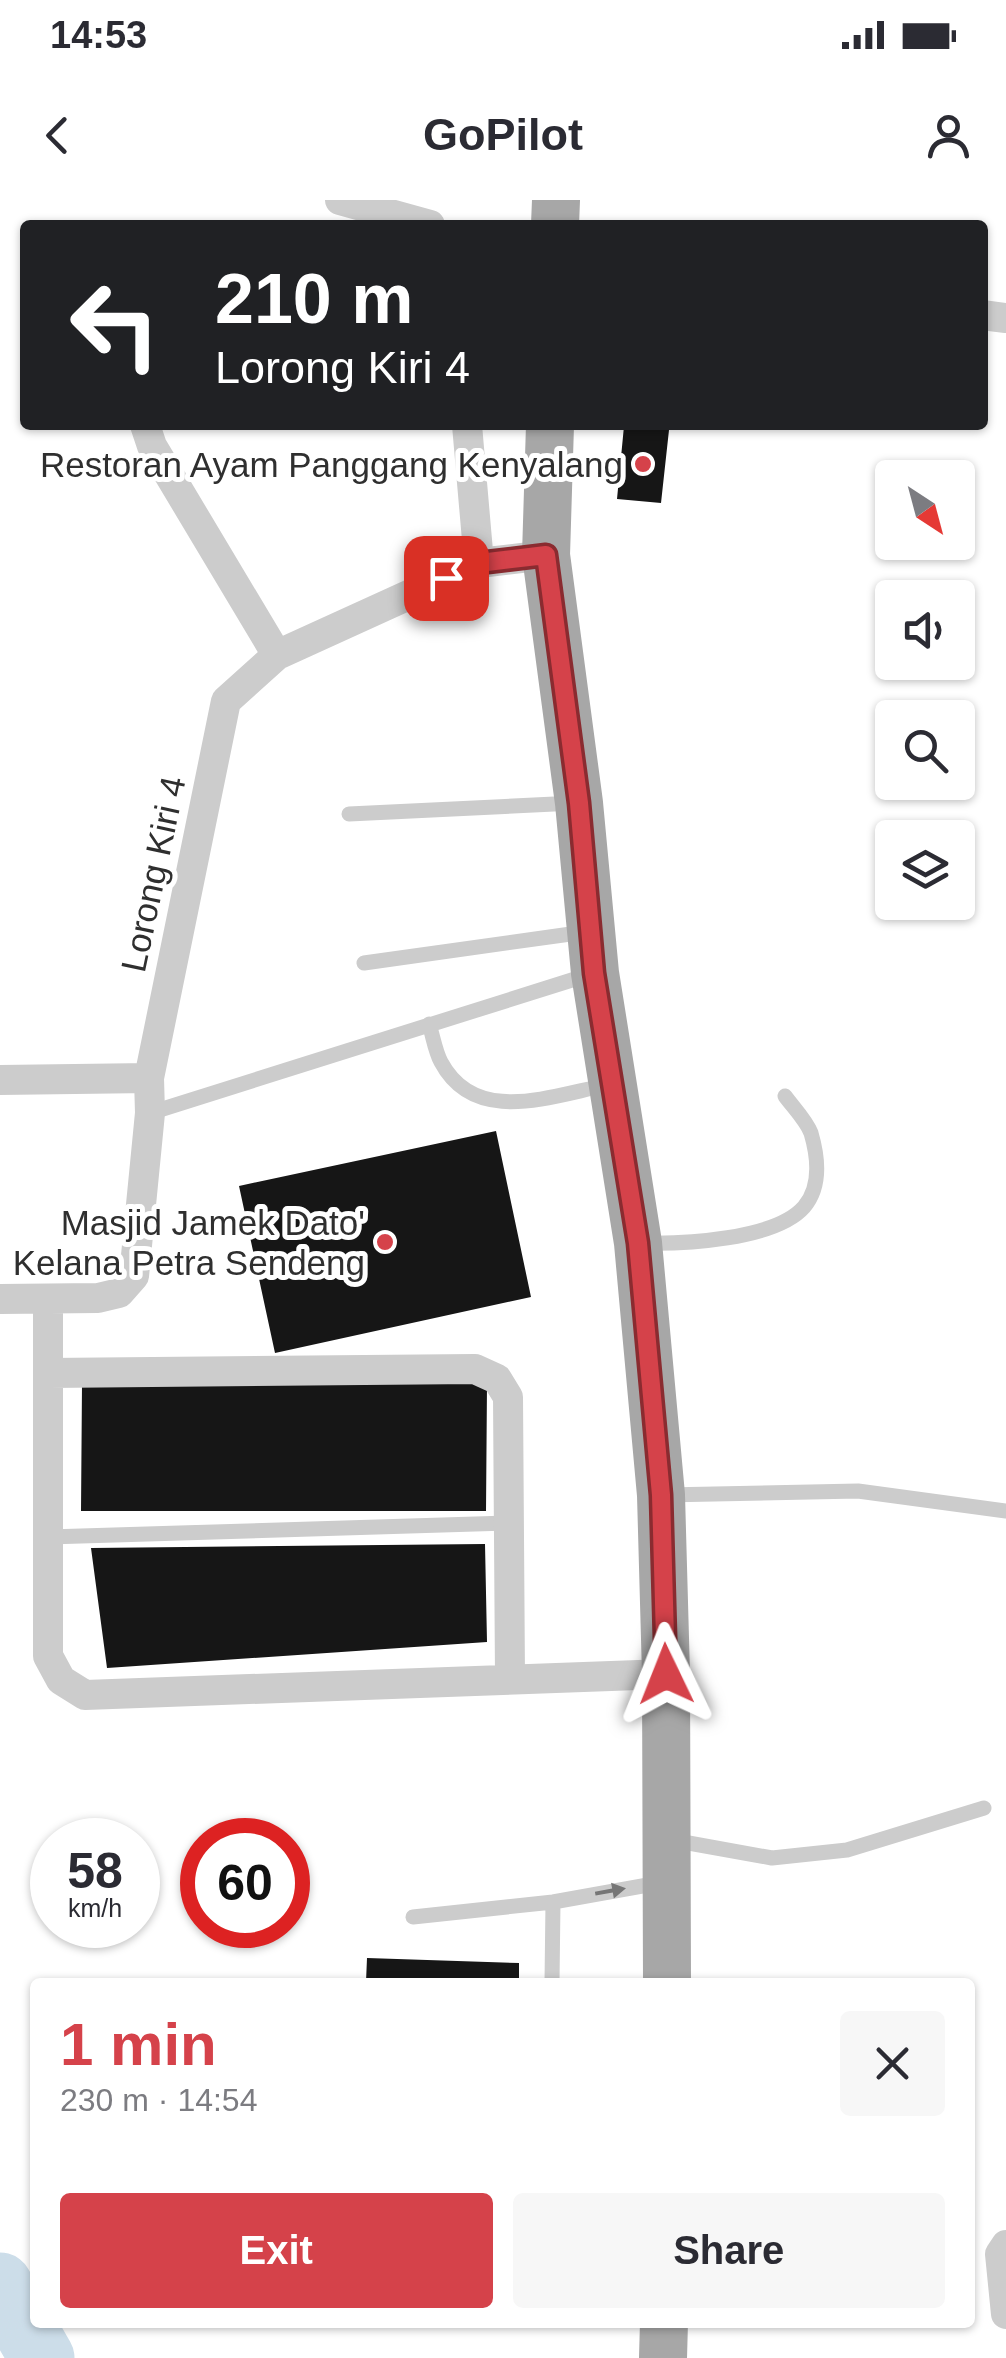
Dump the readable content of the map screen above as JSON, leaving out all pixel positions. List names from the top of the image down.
{
  "streets": {
    "street": ["Lorong Kiri 4"]
  },
  "places": ["Restoran Ayam Panggang Kenyalang", "Masjid Jamek Dato' Kelana Petra Sendeng"],
  "north": "bottom right",
  "page": {
    "status": "14:53",
    "header": "GoPilot",
    "turn": ["210 m", "Lorong Kiri 4"],
    "speed": "58 km/h",
    "limit": "60",
    "heading": ["1 min", "230 m · 14:54"],
    "buttons": ["Exit", "Share"]
  }
}
